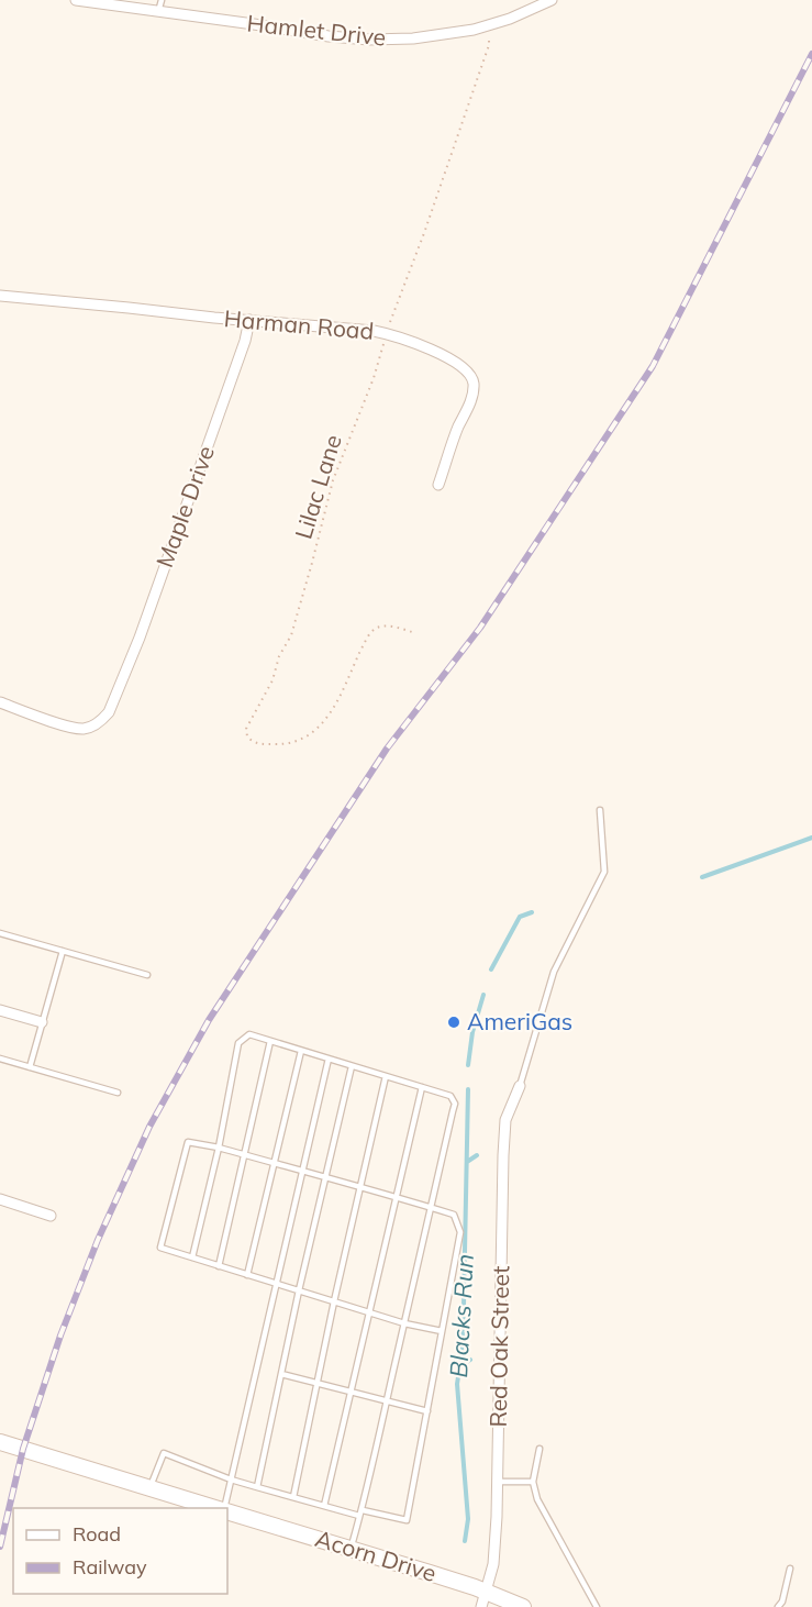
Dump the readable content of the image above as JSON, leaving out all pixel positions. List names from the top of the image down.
{
  "streets": {
    "street": [
      "Hamlet Drive",
      "Harman Road",
      "Maple Drive",
      "Red Oak Street",
      "Acorn Drive"
    ],
    "path": ["Lilac Lane"]
  },
  "crossings": [
    ["Hamlet Drive", "Lilac Lane"],
    ["Harman Road", "Lilac Lane"],
    ["Harman Road", "Maple Drive"],
    ["Red Oak Street", "Acorn Drive"]
  ],
  "water": ["Blacks Run"],
  "places": ["AmeriGas"],
  "legend": ["Road", "Railway"]
}
